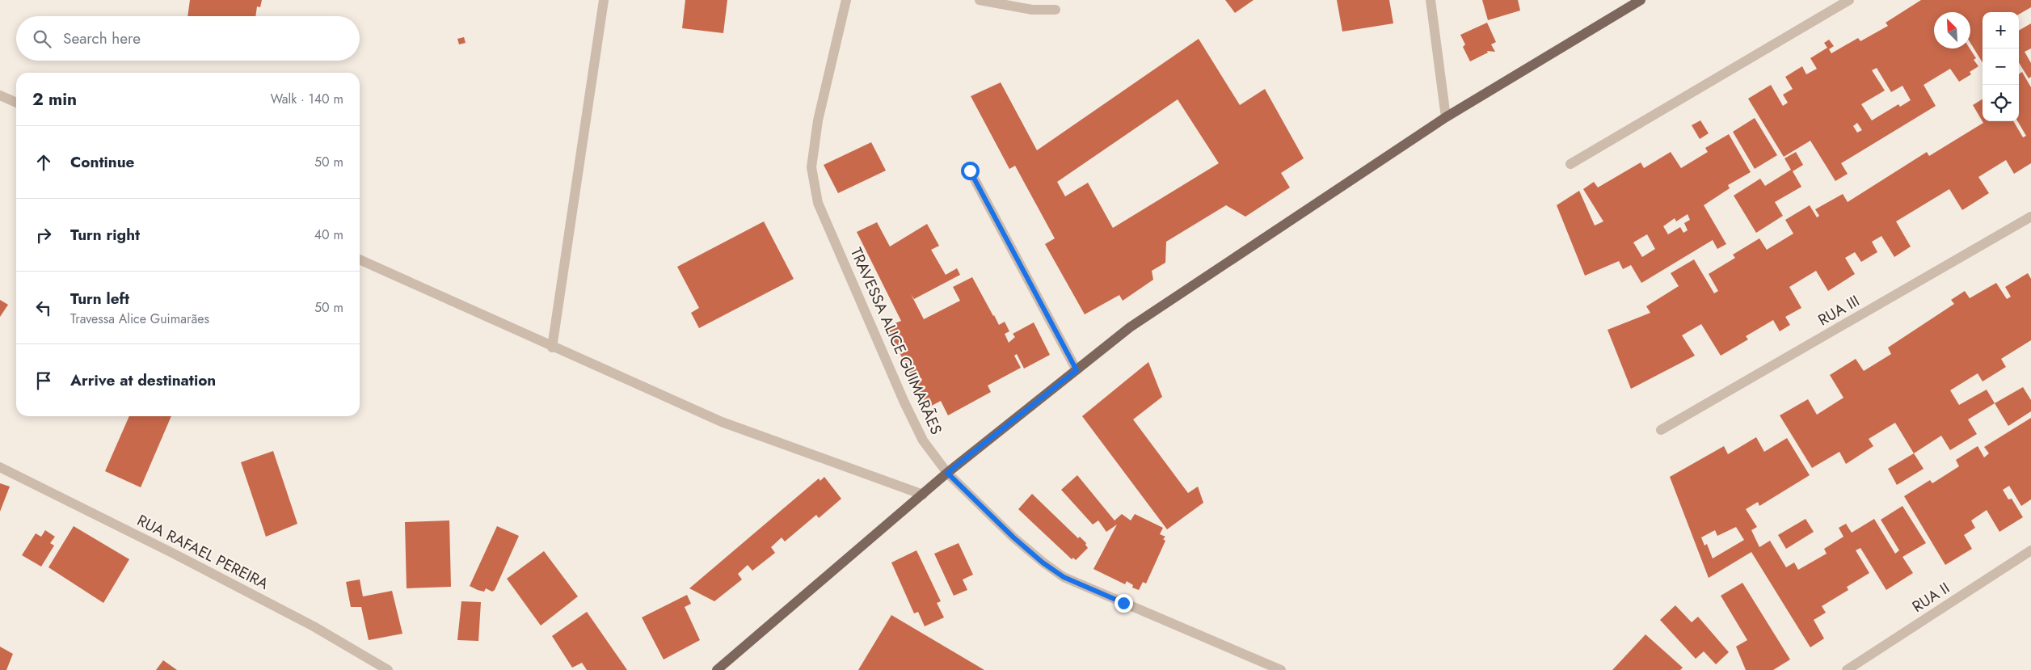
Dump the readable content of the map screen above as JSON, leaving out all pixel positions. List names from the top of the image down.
{
  "streets": {
    "street": [
      "RUA III",
      "TRAVESSA ALICE GUIMARÃES",
      "RUA RAFAEL PEREIRA",
      "RUA II"
    ]
  },
  "north": "top left",
  "page": {
    "map_buttons": ["+", "−"],
    "search": "Search here",
    "heading": ["2 min", "Walk · 140 m"],
    "list": [
      ["Continue", "50 m"],
      ["Turn right", "40 m"],
      ["Turn left", "Travessa Alice Guimarães", "50 m"],
      "Arrive at destination"
    ]
  }
}
